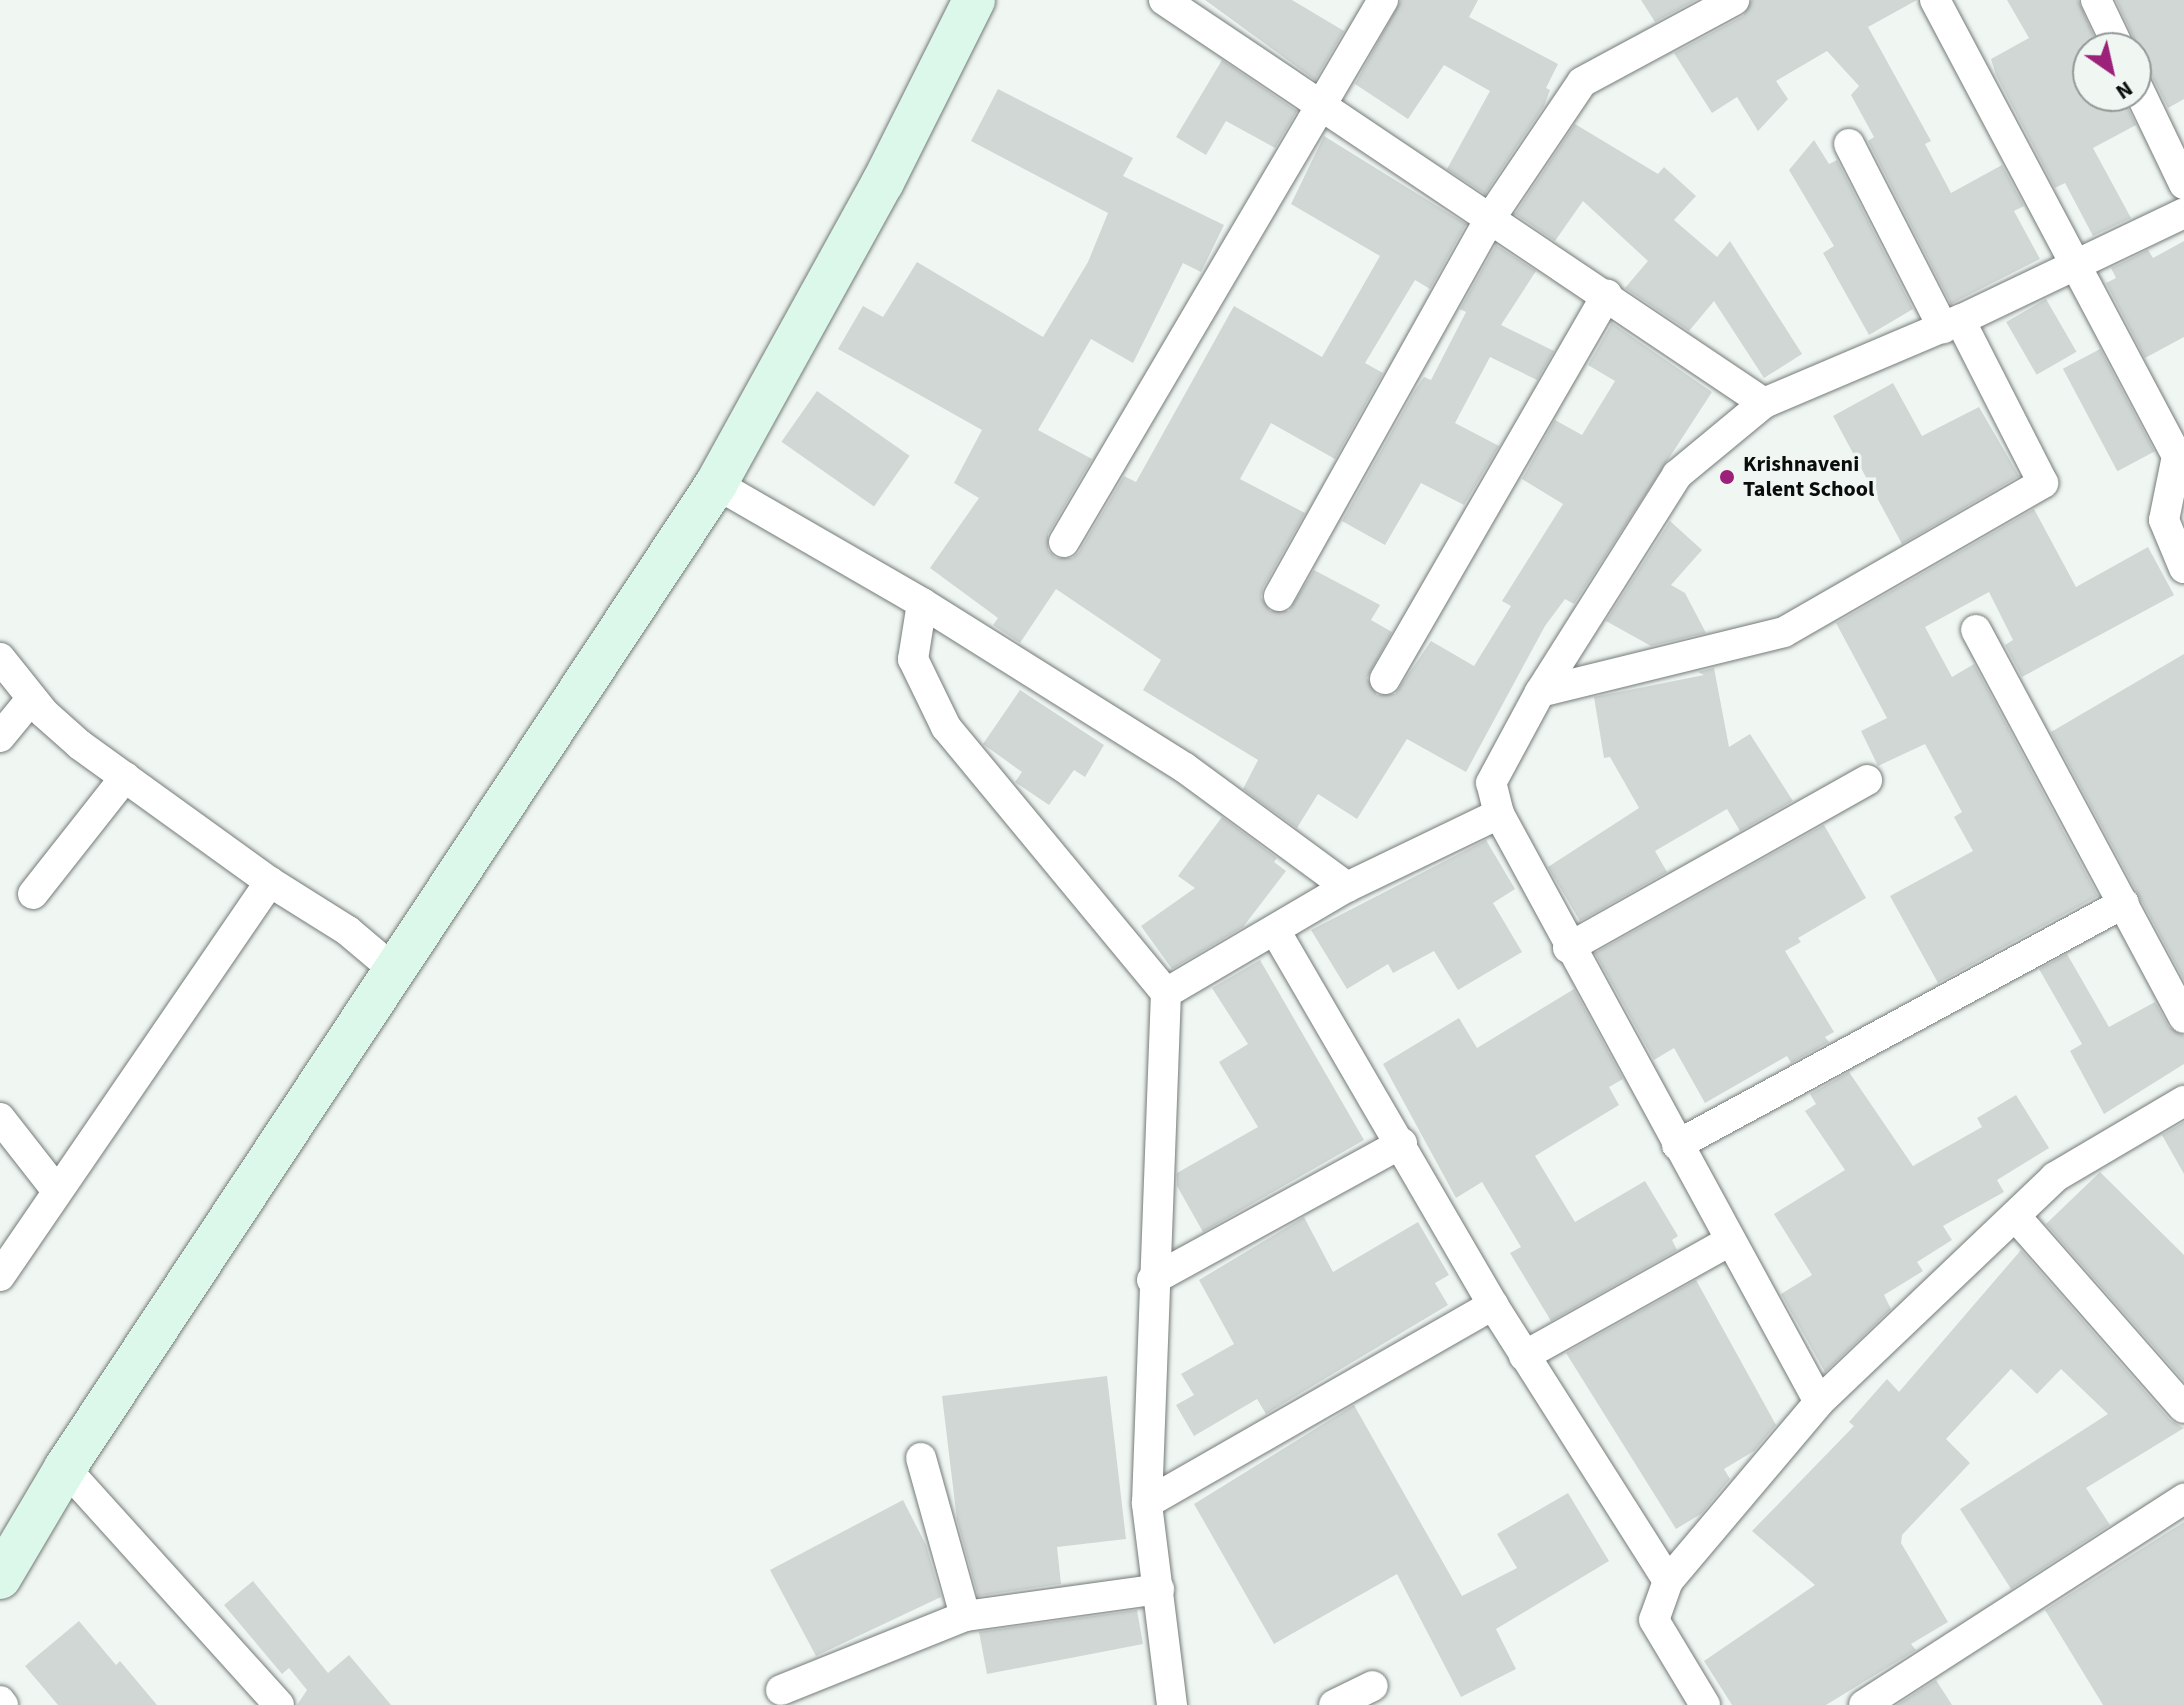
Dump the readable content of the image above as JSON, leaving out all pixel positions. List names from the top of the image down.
{
  "places": ["Krishnaveni Talent School"],
  "north": "bottom right"
}
